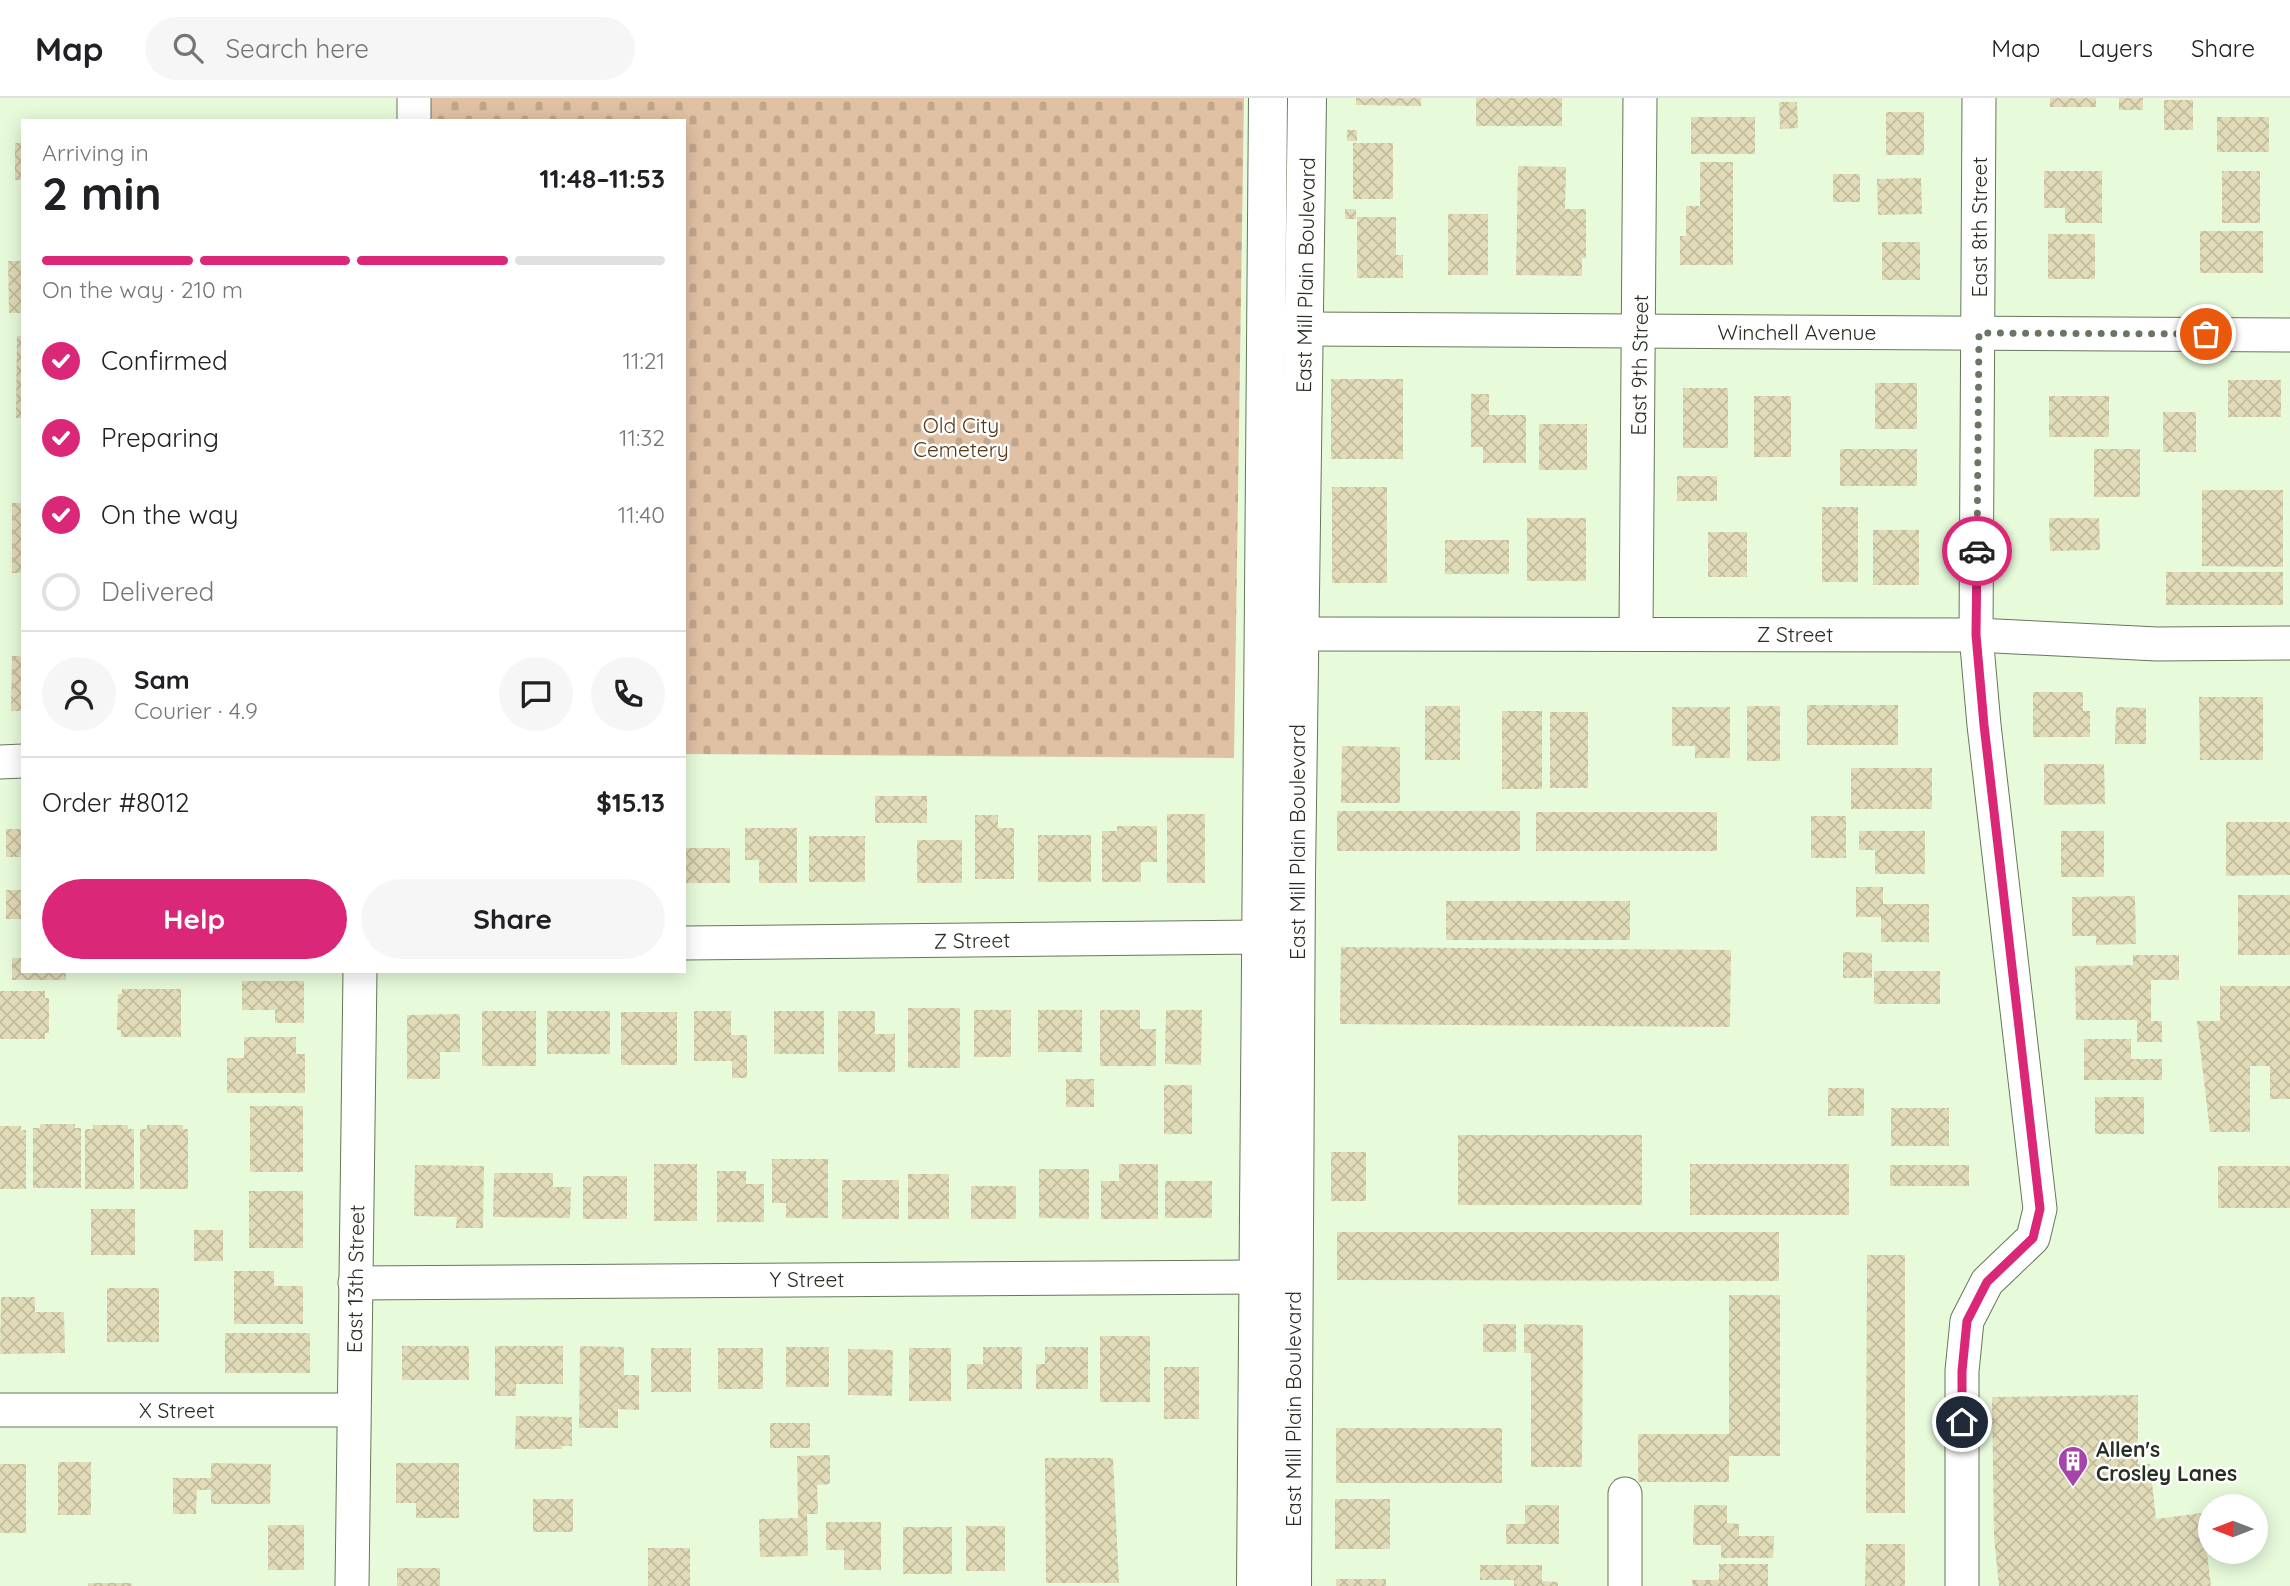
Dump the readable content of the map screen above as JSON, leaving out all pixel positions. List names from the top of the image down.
{
  "streets": {
    "main road": ["East Mill Plain Boulevard"],
    "street": [
      "East 8th Street",
      "Winchell Avenue",
      "East 9th Street",
      "Z Street",
      "East 13th Street",
      "Y Street",
      "X Street"
    ]
  },
  "crossings": [
    ["East 8th Street", "Winchell Avenue"],
    ["East 8th Street", "Z Street"],
    ["East Mill Plain Boulevard", "Winchell Avenue"],
    ["East Mill Plain Boulevard", "Z Street"],
    ["East Mill Plain Boulevard", "Y Street"],
    ["Winchell Avenue", "East 9th Street"],
    ["East 9th Street", "Z Street"],
    ["East 13th Street", "Y Street"],
    ["East 13th Street", "X Street"]
  ],
  "parks": ["Old City Cemetery"],
  "places": {
    "building": ["Allen's Crosley Lanes"]
  },
  "north": "left",
  "page": {
    "header": "Map",
    "search": "Search here",
    "nav": ["Map", "Layers", "Share"],
    "heading": ["2 min", "Arriving in", "11:48–11:53"],
    "panel": [
      "Sam",
      "Courier · 4.9",
      "Order #8012",
      "$15.13"
    ],
    "bar": "On the way · 210 m",
    "list": [
      ["Confirmed", "11:21"],
      ["Preparing", "11:32"],
      ["On the way", "11:40"],
      "Delivered"
    ],
    "buttons": ["Help", "Share"]
  }
}
